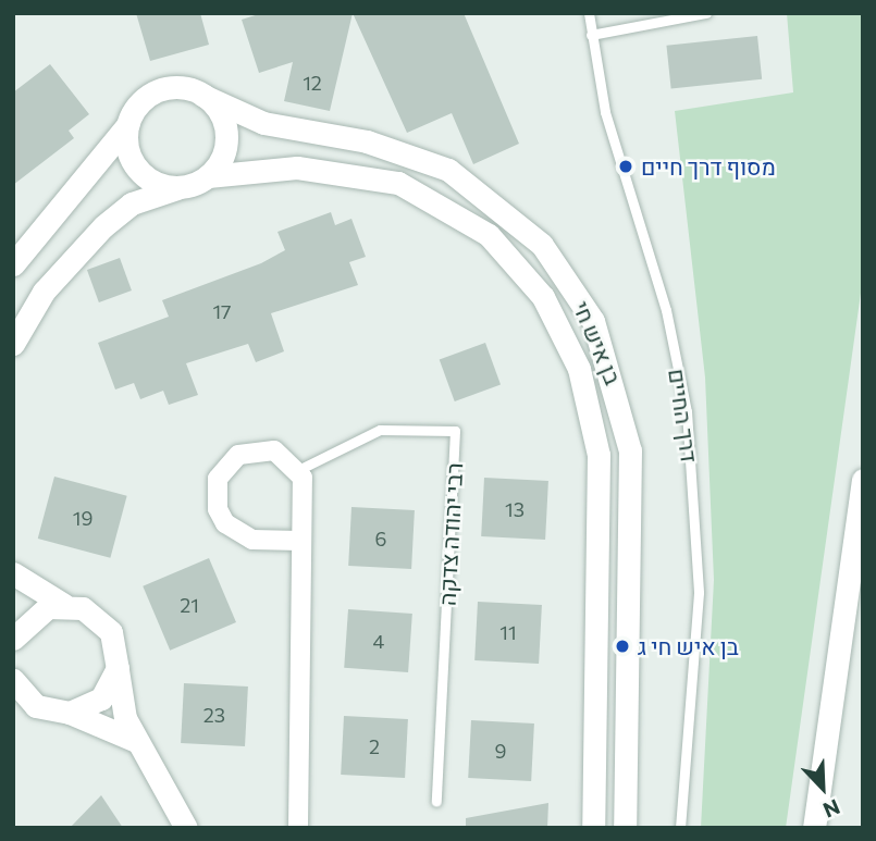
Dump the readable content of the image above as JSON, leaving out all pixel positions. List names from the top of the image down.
{
  "streets": {
    "street": ["בן איש חי"],
    "lane": ["דרך החיים", "רבי יהודה צדקה"]
  },
  "places": ["מסוף דרך חיים", "בן איש חי ג"],
  "house_numbers": [
    "12",
    "17",
    "13",
    "19",
    "6",
    "21",
    "11",
    "4",
    "23",
    "2",
    "9"
  ],
  "north": "bottom right"
}
